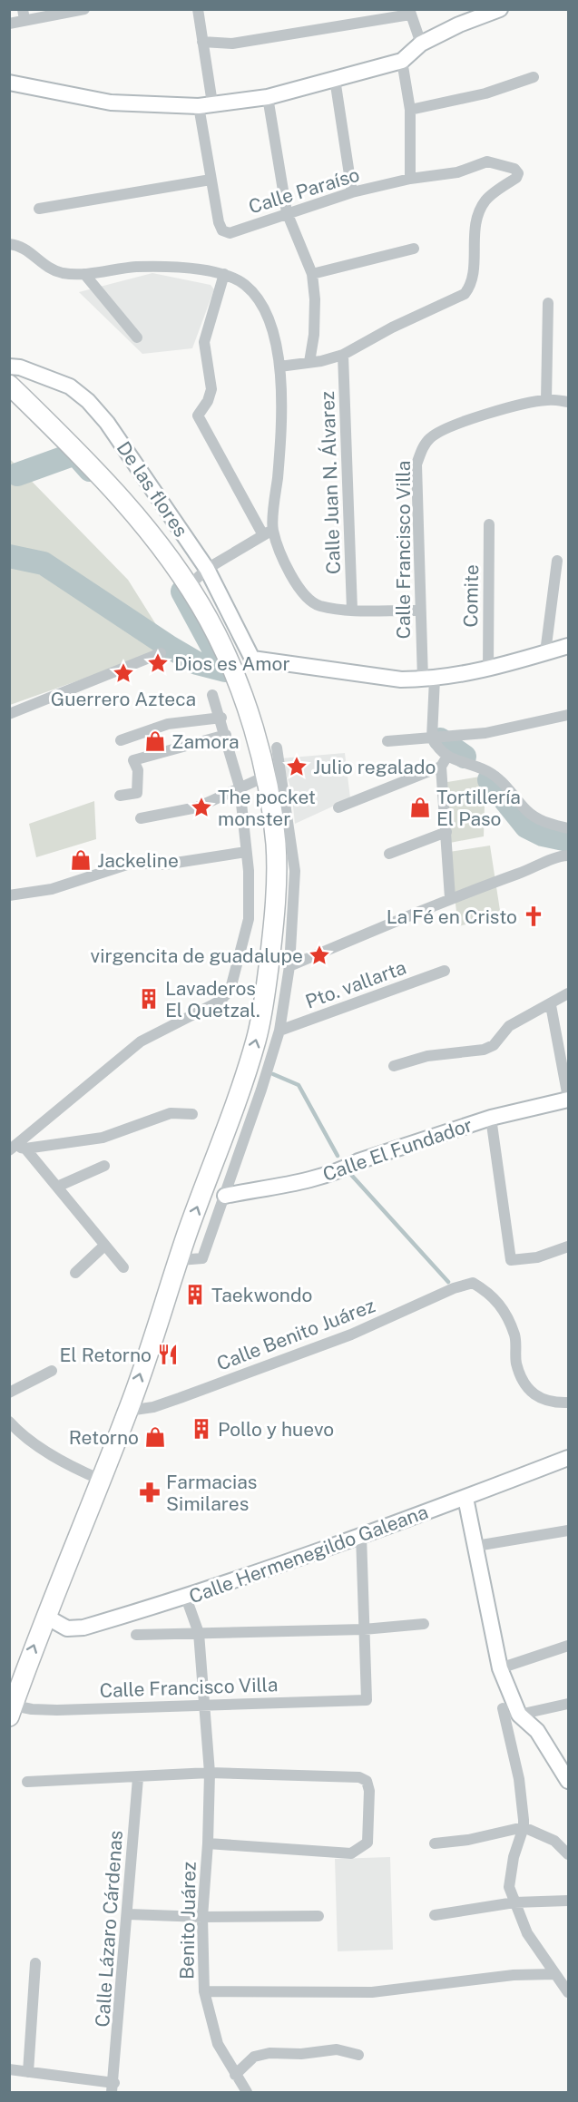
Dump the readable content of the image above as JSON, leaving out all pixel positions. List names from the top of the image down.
{
  "streets": {
    "street": [
      "Calle Paraíso",
      "Calle Juan N. Álvarez",
      "De las flores",
      "Calle Francisco Villa",
      "Comite",
      "Pto. vallarta",
      "Calle El Fundador",
      "Calle Benito Juárez",
      "Calle Hermenegildo Galeana",
      "Benito Juárez",
      "Calle Lázaro Cárdenas"
    ]
  },
  "crossings": [
    ["Calle Paraíso", "Calle Juan N. Álvarez"],
    ["De las flores", "Calle Francisco Villa"],
    ["Calle Francisco Villa", "Benito Juárez"],
    ["Calle Hermenegildo Galeana", "Benito Juárez"]
  ],
  "places": {
    "place": [
      "Dios es Amor",
      "Guerrero Azteca",
      "Julio regalado",
      "The pocket monster",
      "virgencita de guadalupe"
    ],
    "shop": [
      "Zamora",
      "Tortillería El Paso",
      "Jackeline",
      "Retorno"
    ],
    "church": ["La Fé en Cristo"],
    "building": ["Lavaderos El Quetzal.", "Taekwondo", "Pollo y huevo"],
    "restaurant": ["El Retorno"],
    "pharmacy": ["Farmacias Similares"]
  }
}
